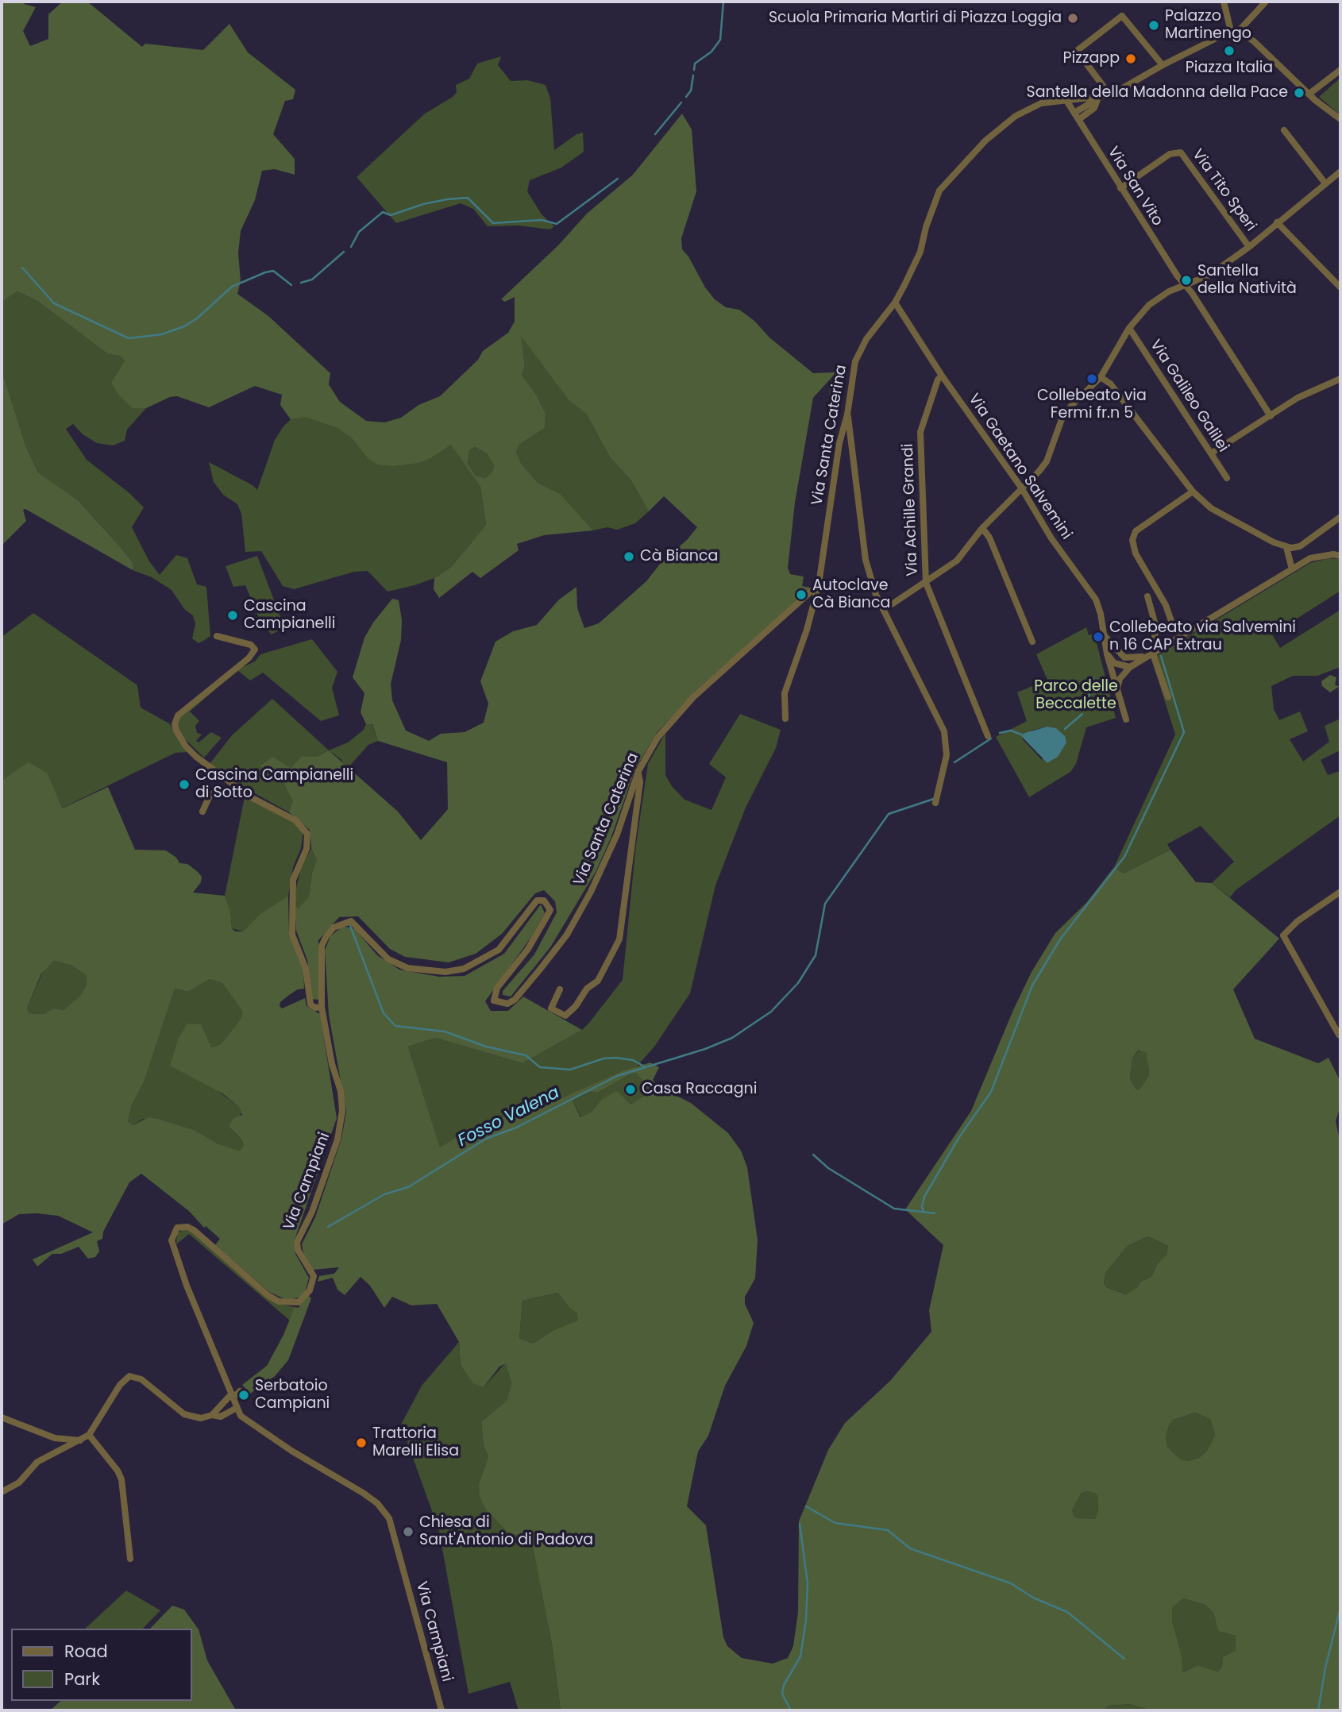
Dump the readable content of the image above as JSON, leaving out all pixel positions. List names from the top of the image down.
{
  "streets": {
    "street": [
      "Via San Vito",
      "Via Tito Speri",
      "Via Galileo Galilei",
      "Via Santa Caterina",
      "Via Gaetano Salvemini",
      "Via Achille Grandi",
      "Via Campiani"
    ]
  },
  "crossings": [
    ["Via San Vito", "Via Tito Speri"],
    ["Via San Vito", "Via Santa Caterina"],
    ["Via Santa Caterina", "Via Gaetano Salvemini"],
    ["Via Santa Caterina", "Via Campiani"],
    ["Via Gaetano Salvemini", "Via Achille Grandi"]
  ],
  "water": ["Fosso Valena"],
  "parks": ["Parco delle Beccalette"],
  "places": [
    "Scuola Primaria Martiri di Piazza Loggia",
    "Palazzo Martinengo",
    "Piazza Italia",
    "Pizzapp",
    "Santella della Madonna della Pace",
    "Santella della Natività",
    "Collebeato via Fermi fr.n 5",
    "Cà Bianca",
    "Autoclave Cà Bianca",
    "Cascina Campianelli",
    "Collebeato via Salvemini n 16 CAP Extrau",
    "Cascina Campianelli di Sotto",
    "Casa Raccagni",
    "Serbatoio Campiani",
    "Trattoria Marelli Elisa",
    "Chiesa di Sant'Antonio di Padova"
  ],
  "legend": ["Road", "Park"]
}
